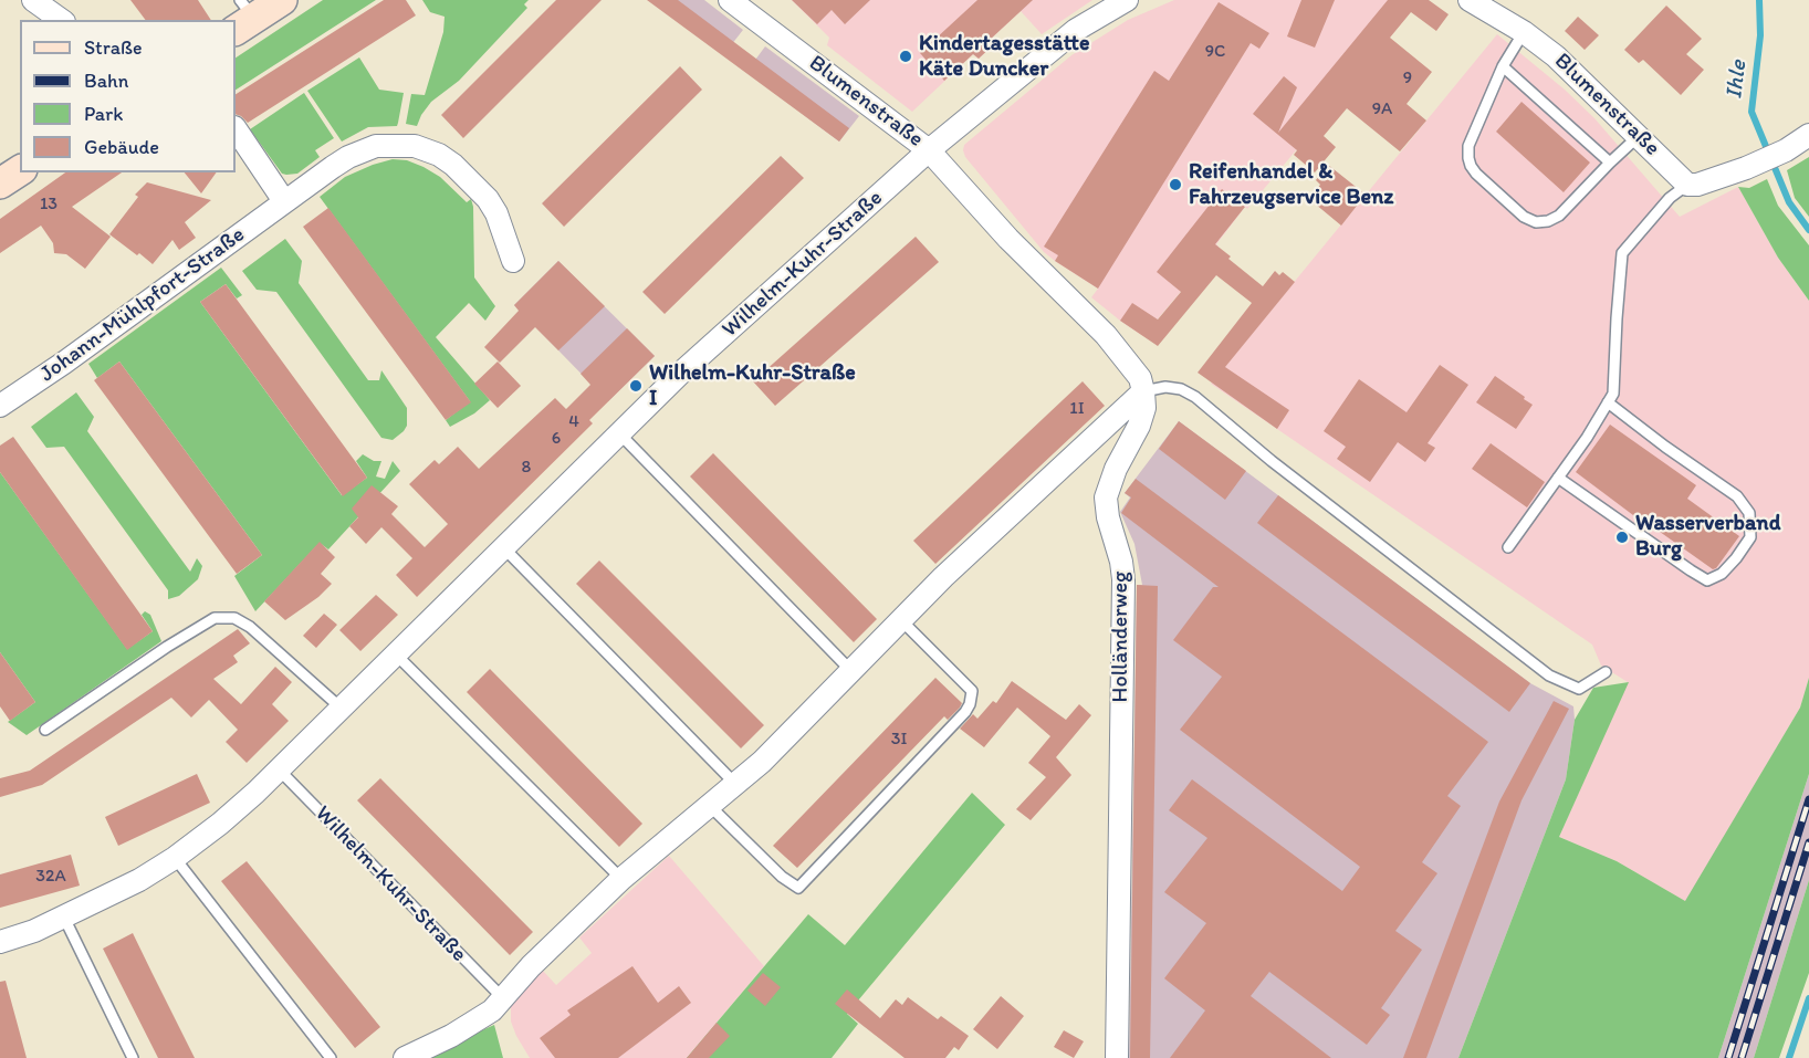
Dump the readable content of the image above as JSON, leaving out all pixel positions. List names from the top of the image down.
{
  "streets": {
    "street": [
      "Blumenstraße",
      "Wilhelm-Kuhr-Straße",
      "Johann-Mühlpfort-Straße",
      "Holländerweg"
    ]
  },
  "crossings": [
    ["Blumenstraße", "Wilhelm-Kuhr-Straße"]
  ],
  "water": ["Ihle"],
  "places": [
    "Kindertagesstätte Käte Duncker",
    "Reifenhandel & Fahrzeugservice Benz",
    "Wilhelm-Kuhr-Straße I",
    "Wasserverband Burg"
  ],
  "house_numbers": [
    "9C",
    "9",
    "9A",
    "13",
    "1I",
    "4",
    "6",
    "8",
    "3I",
    "32A"
  ],
  "legend": [
    "Straße",
    "Bahn",
    "Park",
    "Gebäude"
  ]
}
